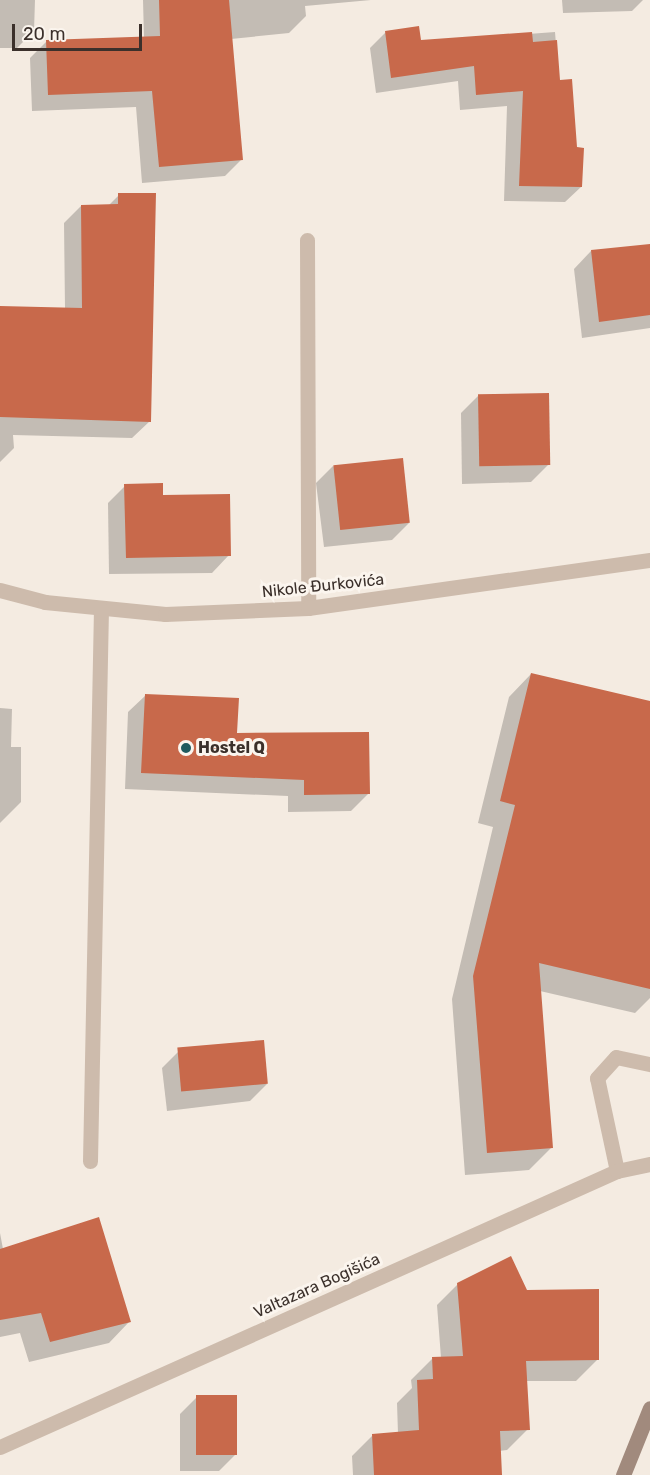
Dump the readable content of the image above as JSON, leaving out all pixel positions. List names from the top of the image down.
{
  "streets": {
    "street": ["Nikole Đurkovića", "Valtazara Bogišića"]
  },
  "places": ["Hostel Q"],
  "scale_bar": "20 m"
}
